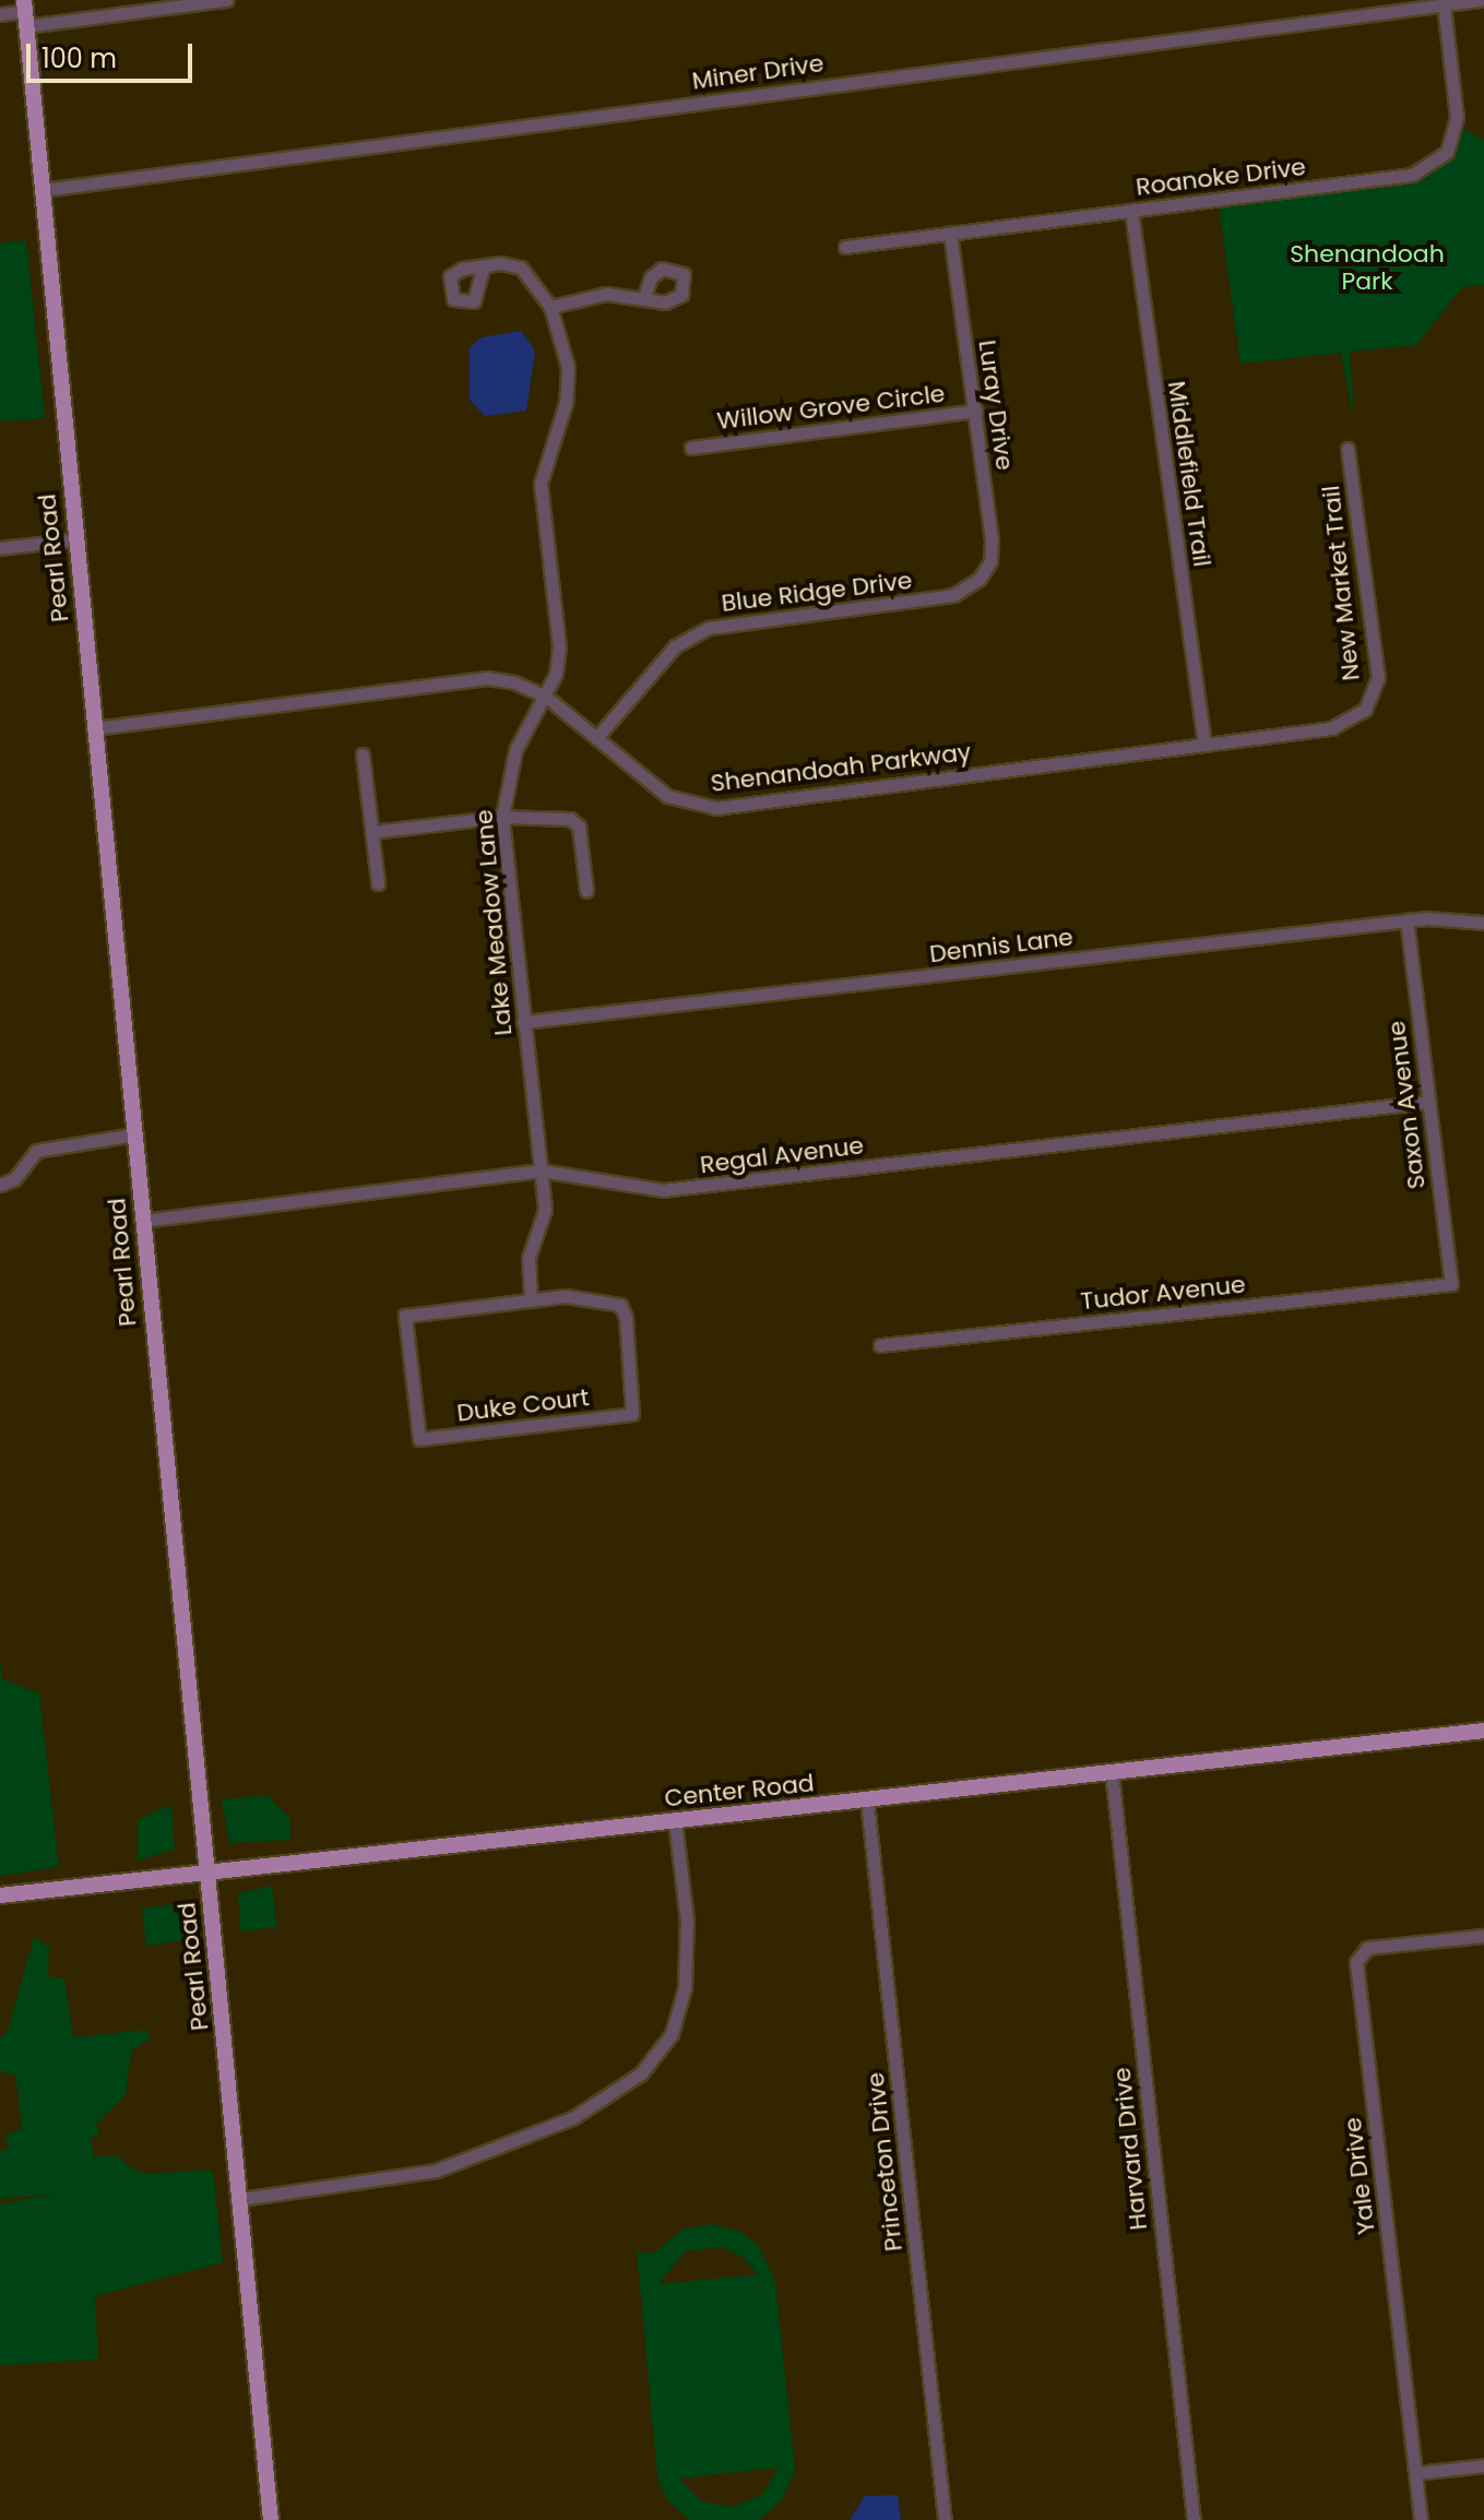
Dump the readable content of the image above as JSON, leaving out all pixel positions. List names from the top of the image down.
{
  "streets": {
    "main road": ["Pearl Road", "Center Road"],
    "street": [
      "Miner Drive",
      "Roanoke Drive",
      "Luray Drive",
      "Willow Grove Circle",
      "Middlefield Trail",
      "New Market Trail",
      "Blue Ridge Drive",
      "Shenandoah Parkway",
      "Lake Meadow Lane",
      "Dennis Lane",
      "Saxon Avenue",
      "Regal Avenue",
      "Tudor Avenue",
      "Duke Court",
      "Harvard Drive",
      "Princeton Drive",
      "Yale Drive"
    ]
  },
  "crossings": [
    ["Miner Drive", "Roanoke Drive"],
    ["Miner Drive", "Pearl Road"],
    ["Roanoke Drive", "Luray Drive"],
    ["Roanoke Drive", "Middlefield Trail"],
    ["Luray Drive", "Willow Grove Circle"],
    ["Luray Drive", "Blue Ridge Drive"],
    ["Middlefield Trail", "Shenandoah Parkway"],
    ["Pearl Road", "Shenandoah Parkway"],
    ["Pearl Road", "Regal Avenue"],
    ["Pearl Road", "Center Road"],
    ["New Market Trail", "Shenandoah Parkway"],
    ["Blue Ridge Drive", "Shenandoah Parkway"],
    ["Shenandoah Parkway", "Lake Meadow Lane"],
    ["Lake Meadow Lane", "Dennis Lane"],
    ["Lake Meadow Lane", "Regal Avenue"],
    ["Lake Meadow Lane", "Duke Court"],
    ["Dennis Lane", "Saxon Avenue"],
    ["Saxon Avenue", "Regal Avenue"],
    ["Saxon Avenue", "Tudor Avenue"],
    ["Center Road", "Harvard Drive"],
    ["Center Road", "Princeton Drive"]
  ],
  "parks": ["Shenandoah Park"],
  "scale_bar": "100 m"
}
